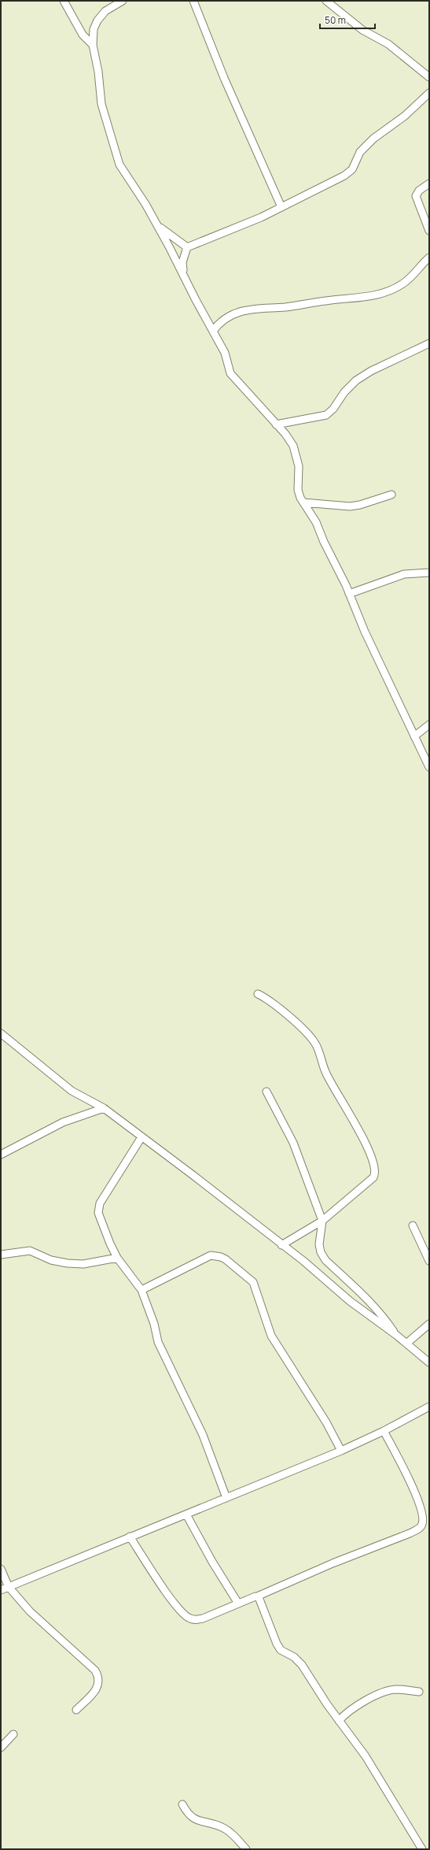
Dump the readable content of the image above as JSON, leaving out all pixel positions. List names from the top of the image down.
{
  "scale_bar": "50 m"
}
